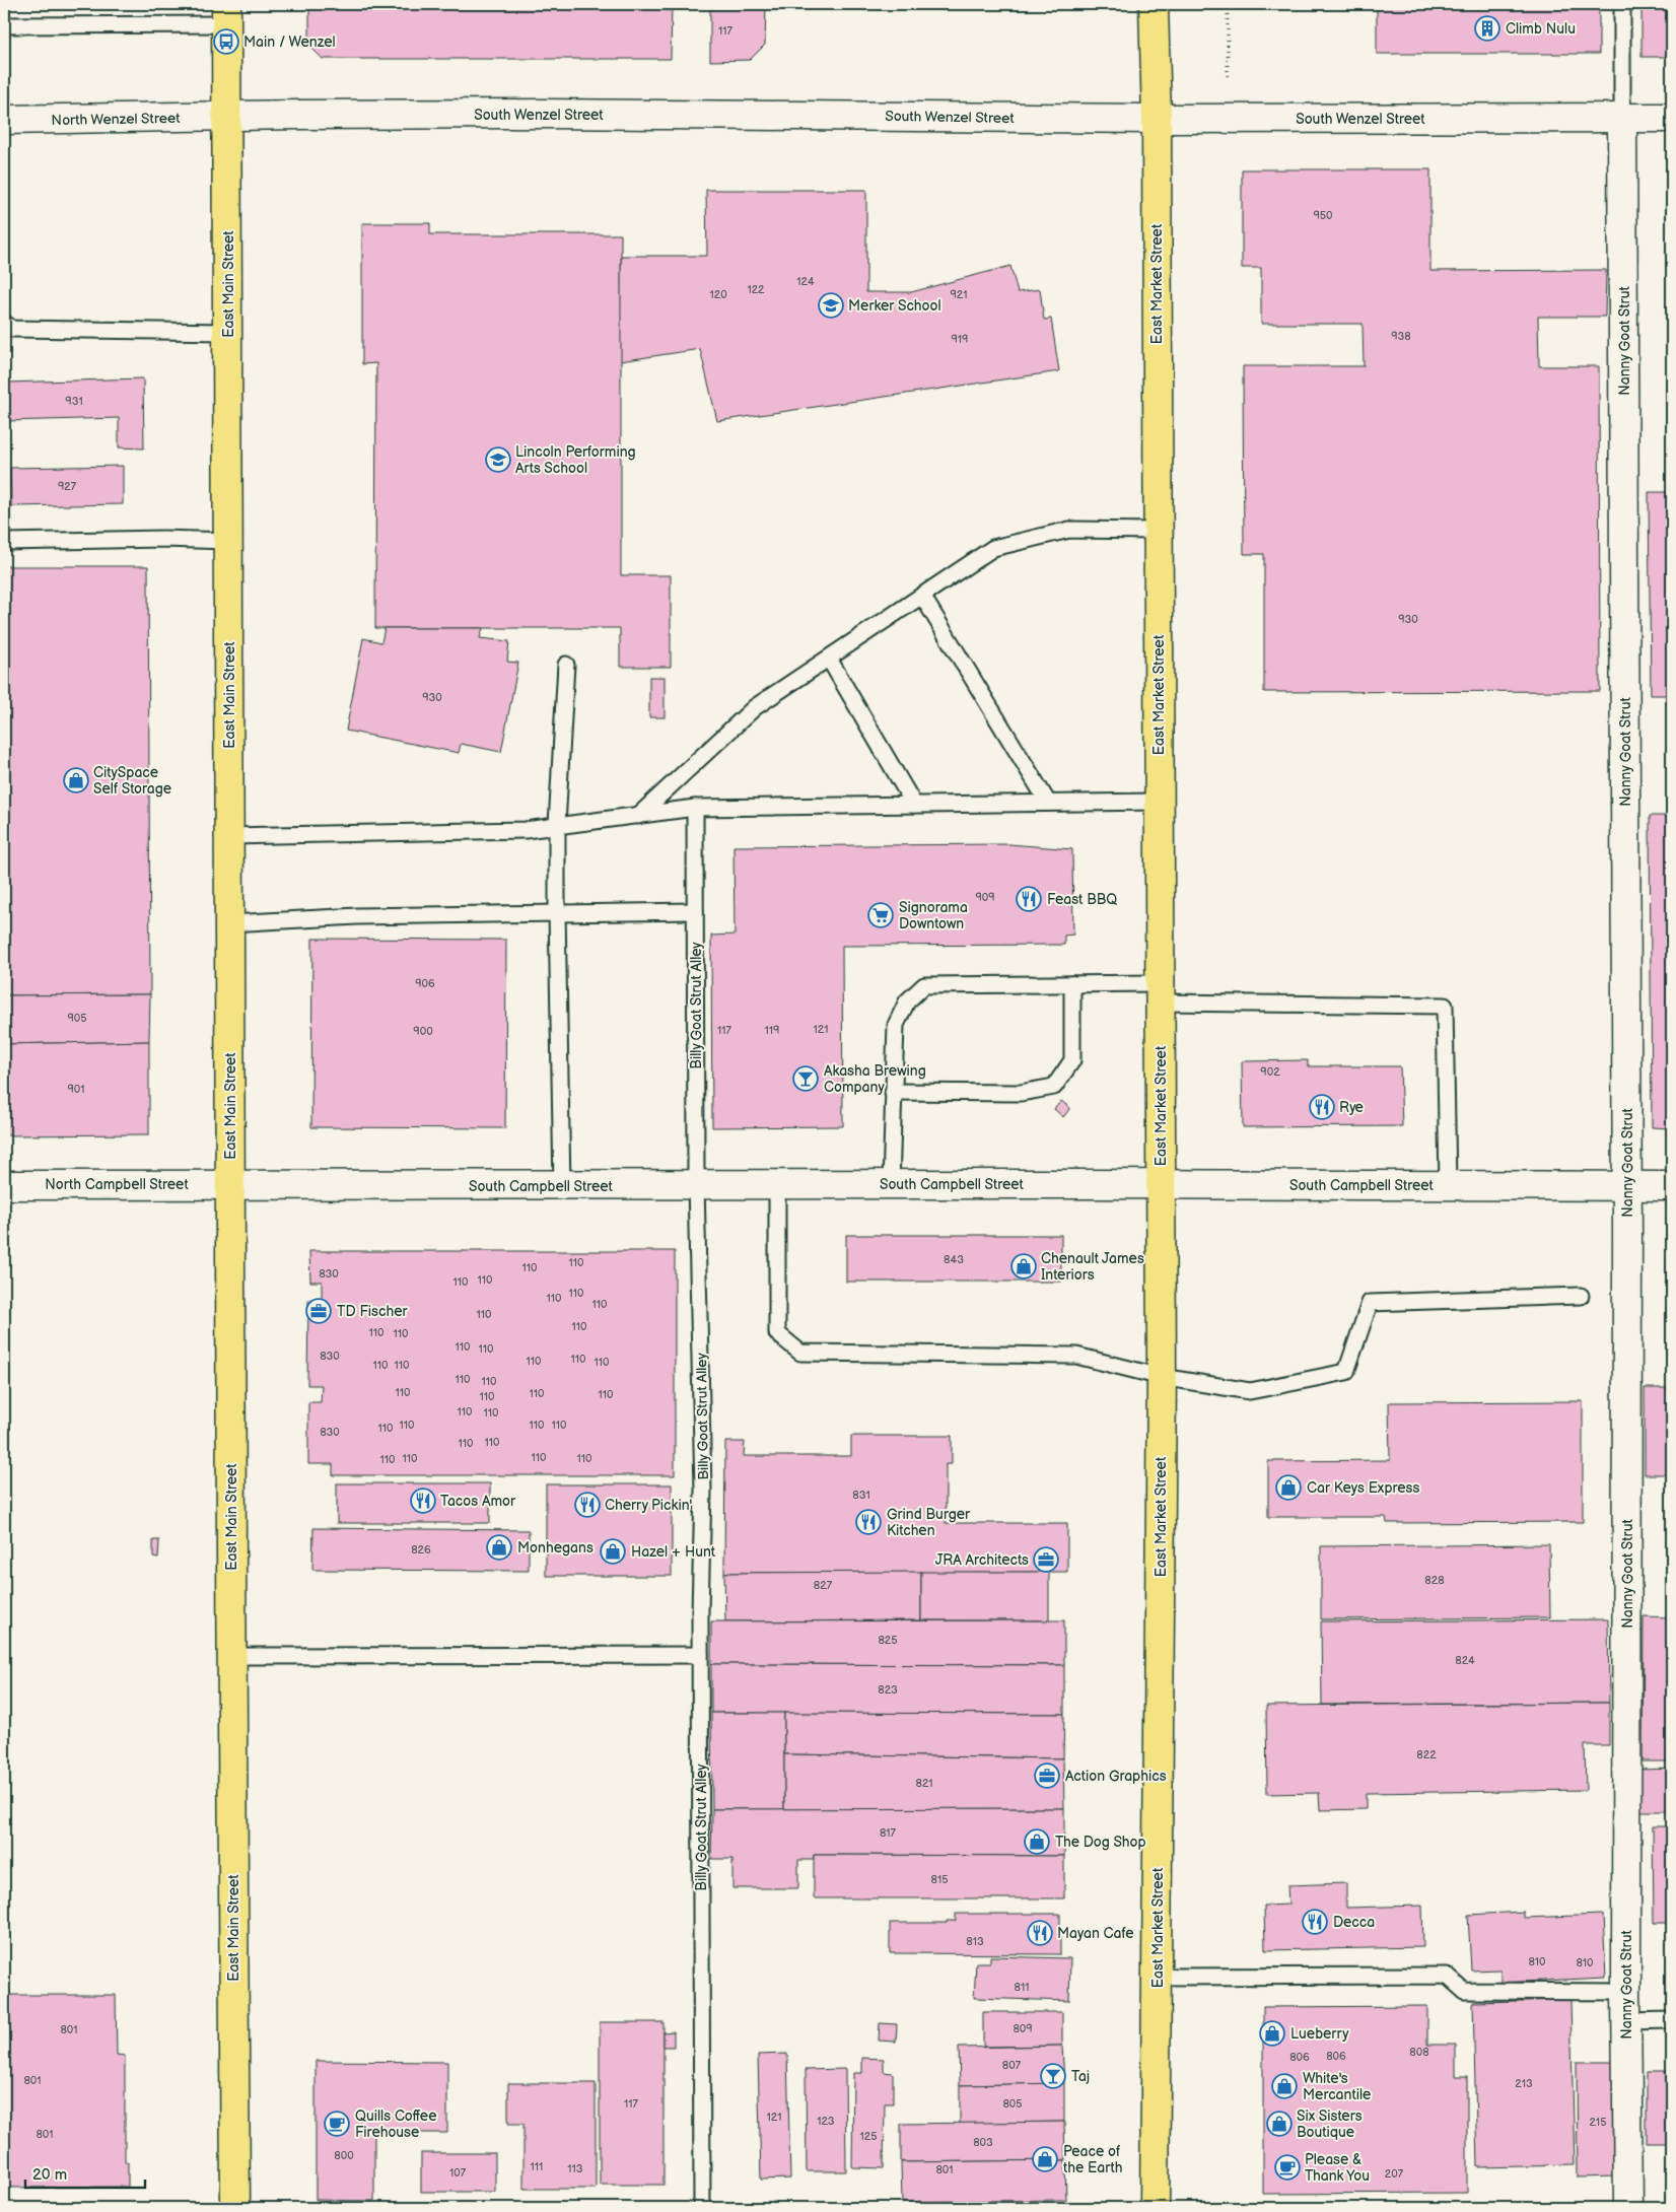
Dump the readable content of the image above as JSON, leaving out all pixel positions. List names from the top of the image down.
{
  "streets": {
    "main road": ["East Main Street", "East Market Street"],
    "street": [
      "South Wenzel Street",
      "North Wenzel Street",
      "Nanny Goat Strut",
      "North Campbell Street",
      "South Campbell Street"
    ],
    "lane": ["Billy Goat Strut Alley"]
  },
  "crossings": [
    ["South Wenzel Street", "North Wenzel Street"],
    ["South Wenzel Street", "East Main Street"],
    ["South Wenzel Street", "East Market Street"],
    ["South Wenzel Street", "Nanny Goat Strut"],
    ["North Wenzel Street", "East Main Street"],
    ["East Main Street", "North Campbell Street"],
    ["East Main Street", "South Campbell Street"],
    ["East Market Street", "South Campbell Street"],
    ["Nanny Goat Strut", "South Campbell Street"],
    ["Billy Goat Strut Alley", "South Campbell Street"],
    ["North Campbell Street", "South Campbell Street"]
  ],
  "places": {
    "building": ["Climb Nulu"],
    "bus stop": ["Main / Wenzel"],
    "school or university": ["Merker School", "Lincoln Performing Arts School"],
    "shop": [
      "CitySpace Self Storage",
      "Chenault James Interiors",
      "Car Keys Express",
      "Monhegans",
      "Hazel + Hunt",
      "The Dog Shop",
      "Lueberry",
      "White's Mercantile",
      "Six Sisters Boutique",
      "Peace of the Earth"
    ],
    "restaurant": [
      "Feast BBQ",
      "Rye",
      "Tacos Amor",
      "Cherry Pickin'",
      "Grind Burger Kitchen",
      "Decca",
      "Mayan Cafe"
    ],
    "supermarket": ["Signorama Downtown"],
    "bar": ["Akasha Brewing Company", "Taj"],
    "office": ["TD Fischer", "JRA Architects", "Action Graphics"],
    "cafe": ["Quills Coffee Firehouse", "Please & Thank You"]
  },
  "house_numbers": [
    "117",
    "950",
    "124",
    "122",
    "120",
    "921",
    "938",
    "919",
    "931",
    "927",
    "930",
    "930",
    "909",
    "906",
    "905",
    "121",
    "117",
    "119",
    "900",
    "902",
    "901",
    "843",
    "110",
    "110",
    "830",
    "110",
    "110",
    "110",
    "110",
    "110",
    "110",
    "110",
    "110",
    "110",
    "110",
    "110",
    "830",
    "110",
    "110",
    "110",
    "110",
    "110",
    "110",
    "110",
    "110",
    "110",
    "110",
    "110",
    "110",
    "110",
    "110",
    "110",
    "110",
    "110",
    "830",
    "110",
    "110",
    "110",
    "110",
    "110",
    "110",
    "831",
    "826",
    "828",
    "827",
    "825",
    "824",
    "823",
    "822",
    "821",
    "817",
    "815",
    "813",
    "810",
    "810",
    "811",
    "809",
    "801",
    "808",
    "806",
    "806",
    "807",
    "801",
    "213",
    "117",
    "805",
    "121",
    "123",
    "215",
    "801",
    "125",
    "803",
    "800",
    "111",
    "113",
    "801",
    "107",
    "207"
  ],
  "scale_bar": "20 m"
}
